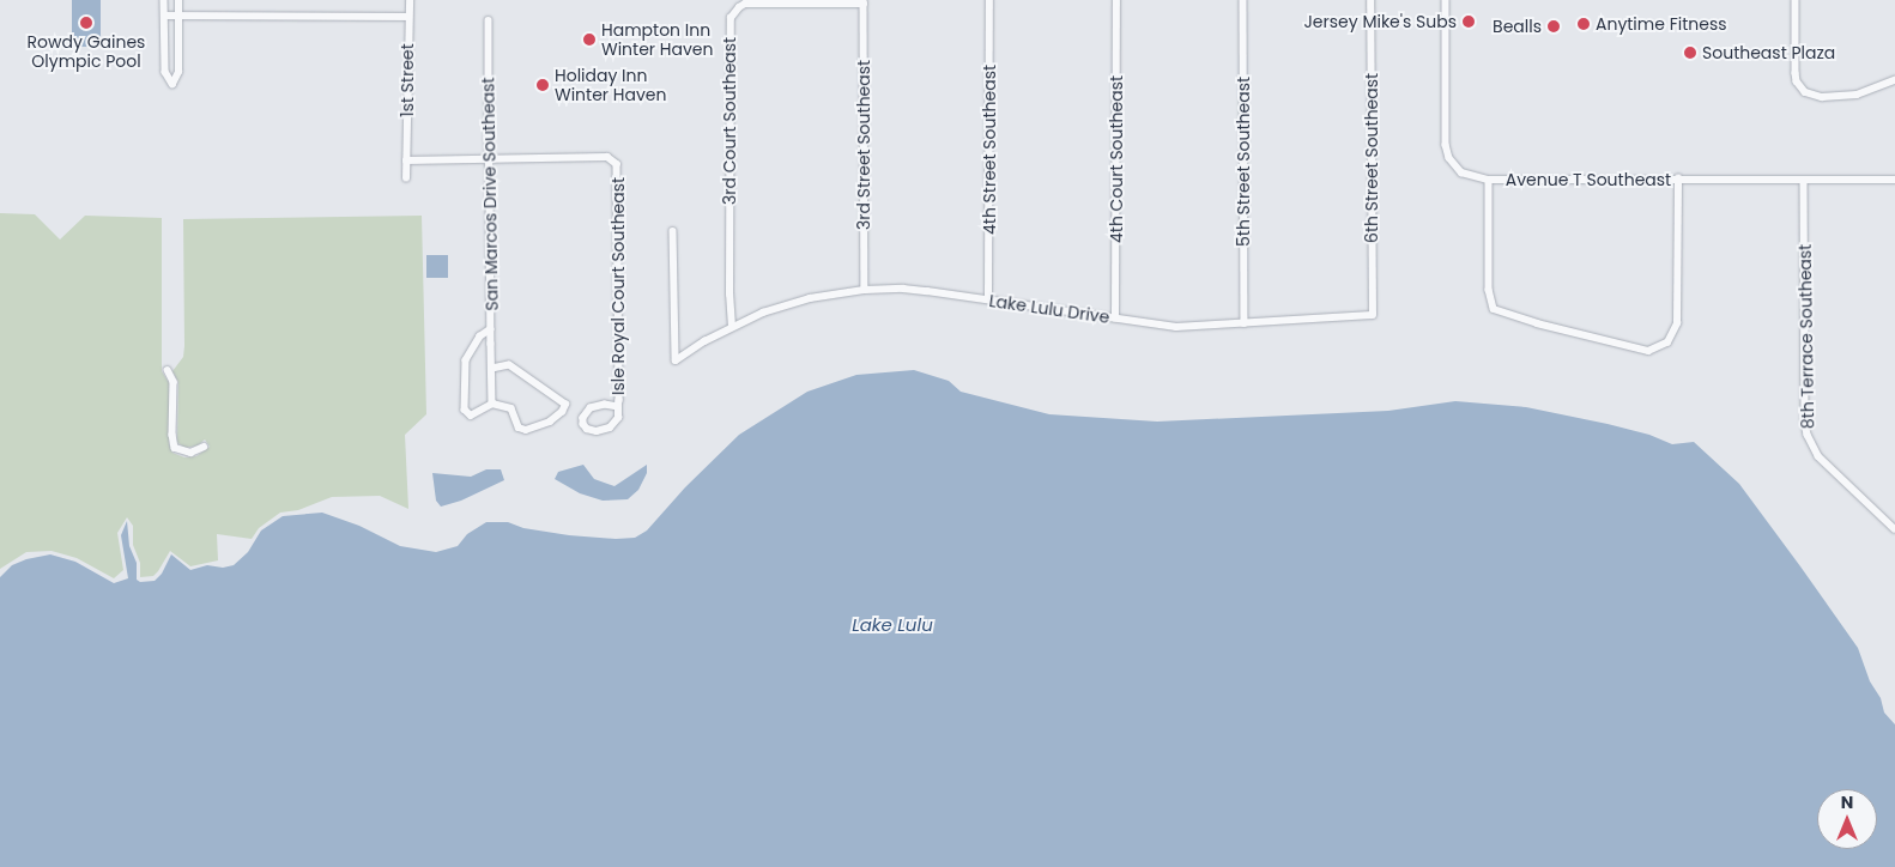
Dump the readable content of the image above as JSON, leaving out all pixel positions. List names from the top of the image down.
{
  "streets": {
    "street": [
      "1st Street",
      "3rd Court Southeast",
      "3rd Street Southeast",
      "4th Street Southeast",
      "6th Street Southeast",
      "4th Court Southeast",
      "5th Street Southeast",
      "Avenue T Southeast",
      "San Marcos Drive Southeast",
      "Isle Royal Court Southeast",
      "Lake Lulu Drive",
      "8th Terrace Southeast"
    ]
  },
  "crossings": [
    ["1st Street", "Isle Royal Court Southeast"],
    ["3rd Court Southeast", "3rd Street Southeast"],
    ["3rd Court Southeast", "Lake Lulu Drive"],
    ["3rd Street Southeast", "Lake Lulu Drive"],
    ["4th Street Southeast", "Lake Lulu Drive"],
    ["6th Street Southeast", "Lake Lulu Drive"],
    ["4th Court Southeast", "Lake Lulu Drive"],
    ["5th Street Southeast", "Lake Lulu Drive"],
    ["Avenue T Southeast", "8th Terrace Southeast"],
    ["San Marcos Drive Southeast", "Isle Royal Court Southeast"]
  ],
  "water": ["Lake Lulu"],
  "places": [
    "Jersey Mike's Subs",
    "Rowdy Gaines Olympic Pool",
    "Anytime Fitness",
    "Bealls",
    "Hampton Inn Winter Haven",
    "Southeast Plaza",
    "Holiday Inn Winter Haven"
  ],
  "north": "top"
}
